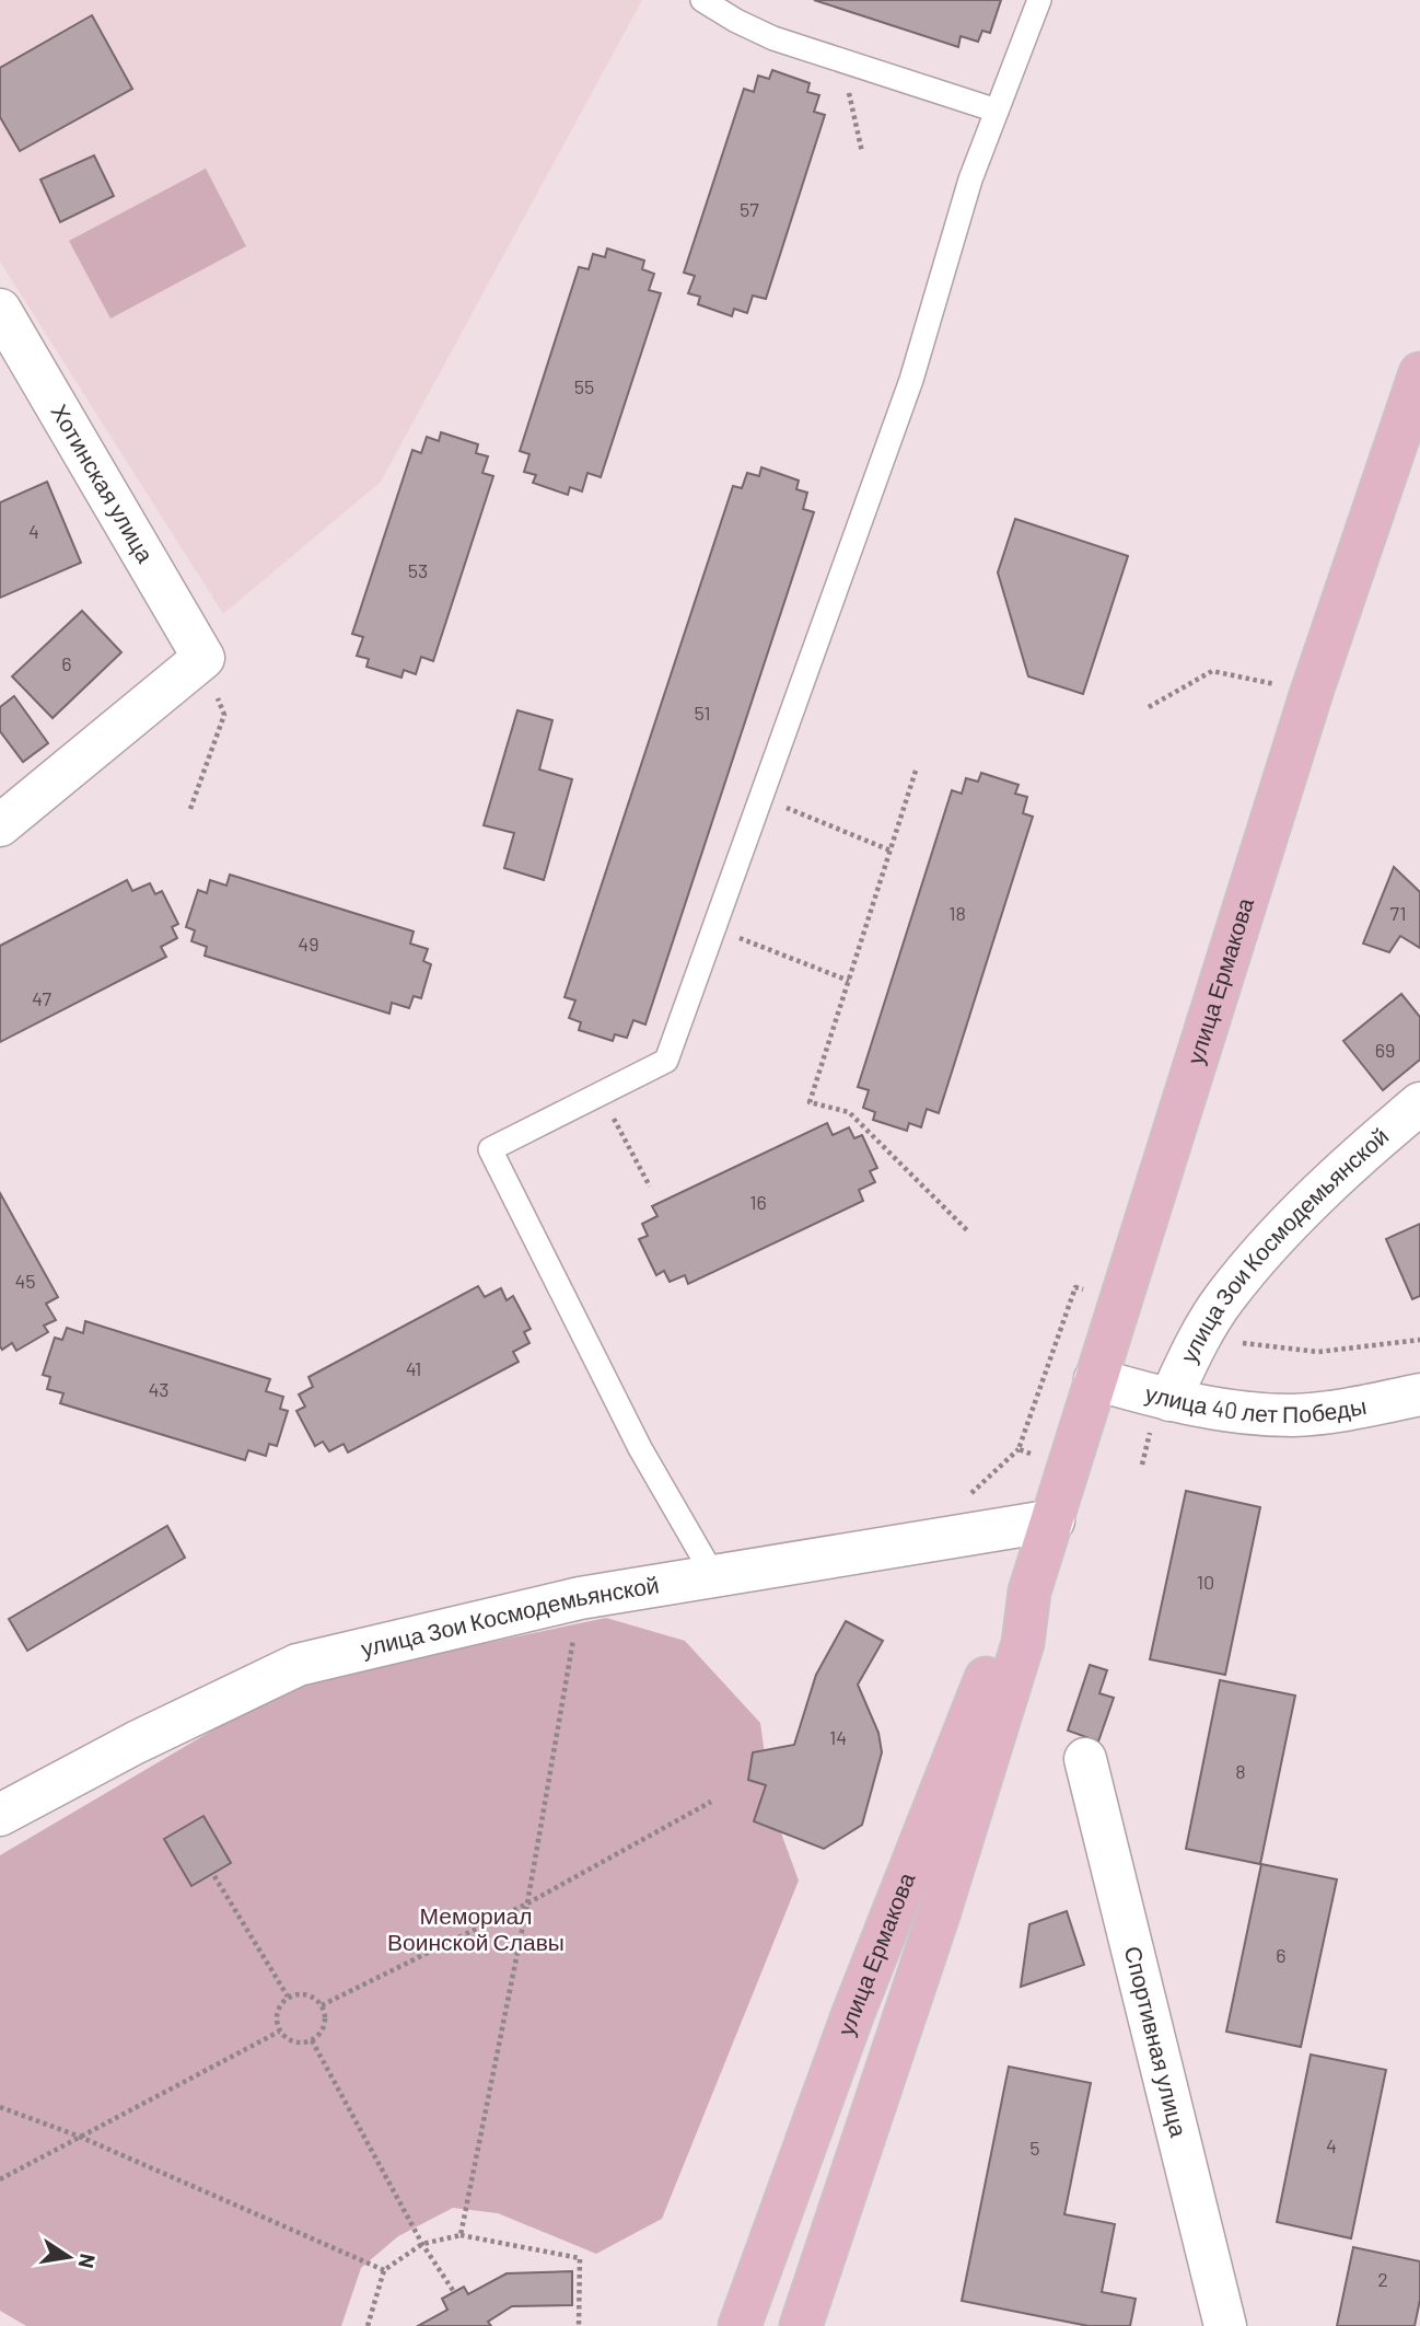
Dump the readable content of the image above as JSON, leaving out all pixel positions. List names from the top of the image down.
{
  "streets": {
    "main road": ["улица Ермакова"],
    "street": [
      "Хотинская улица",
      "улица Зои Космодемьянской",
      "улица 40 лет Победы",
      "Спортивная улица"
    ]
  },
  "crossings": [
    ["улица Ермакова", "улица Зои Космодемьянской"],
    ["улица Ермакова", "улица 40 лет Победы"],
    ["улица Зои Космодемьянской", "улица 40 лет Победы"]
  ],
  "parks": ["Мемориал Воинской Славы"],
  "house_numbers": [
    "57",
    "55",
    "4",
    "53",
    "6",
    "51",
    "18",
    "71",
    "49",
    "47",
    "69",
    "16",
    "45",
    "41",
    "43",
    "10",
    "14",
    "8",
    "6",
    "4",
    "5",
    "2"
  ],
  "north": "right"
}
